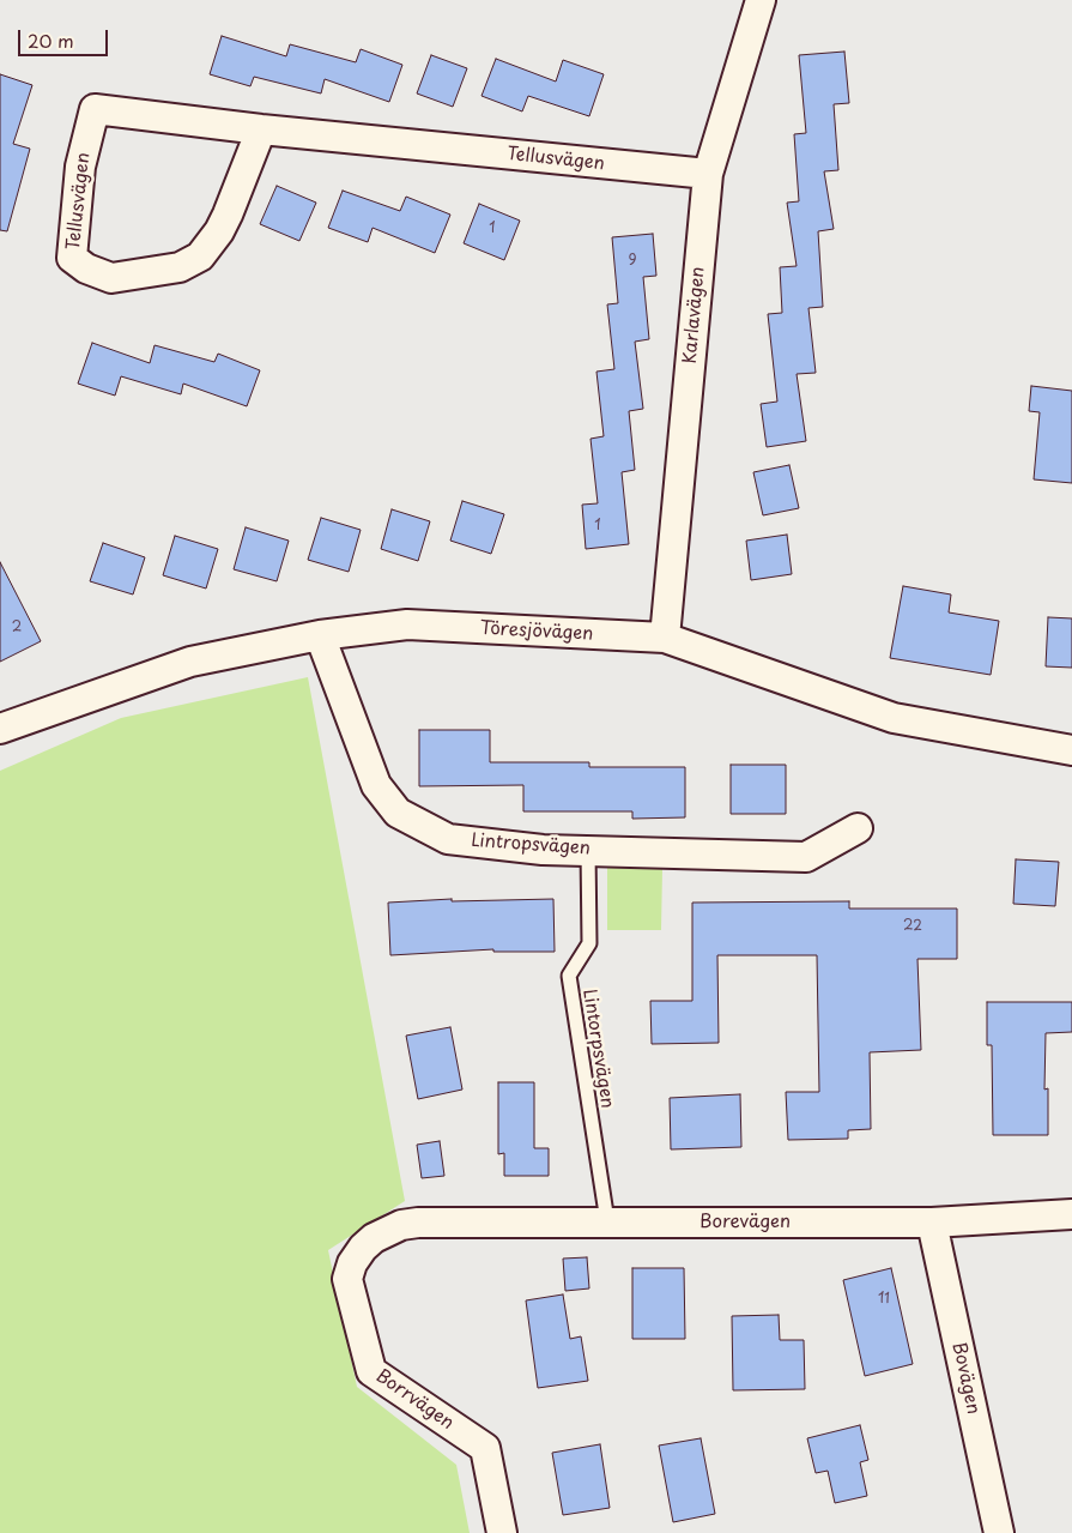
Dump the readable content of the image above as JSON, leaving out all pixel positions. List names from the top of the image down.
{
  "streets": {
    "street": [
      "Tellusvägen",
      "Karlavägen",
      "Töresjövägen",
      "Lintropsvägen",
      "Borevägen",
      "Bovägen",
      "Borrvägen"
    ],
    "lane": ["Lintorpsvägen"]
  },
  "crossings": [
    ["Tellusvägen", "Karlavägen"],
    ["Karlavägen", "Töresjövägen"],
    ["Töresjövägen", "Lintropsvägen"],
    ["Lintropsvägen", "Lintorpsvägen"],
    ["Lintorpsvägen", "Borevägen"],
    ["Borevägen", "Bovägen"],
    ["Borevägen", "Borrvägen"]
  ],
  "house_numbers": [
    "1",
    "9",
    "1",
    "2",
    "22",
    "11"
  ],
  "scale_bar": "20 m"
}
